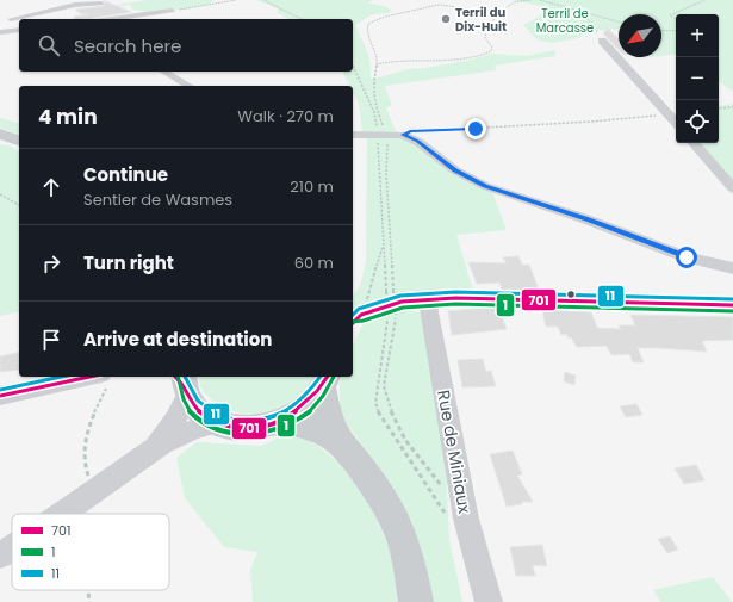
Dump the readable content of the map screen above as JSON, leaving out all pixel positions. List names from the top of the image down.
{
  "streets": {
    "street": ["Rue de Miniaux"]
  },
  "parks": ["Terril de Marcasse"],
  "places": ["Terril du Dix-Huit"],
  "lines": ["transit line 11", "transit line 701", "transit line 1"],
  "legend": ["701", "1", "11"],
  "north": "bottom left",
  "page": {
    "map_buttons": ["+", "−"],
    "search": "Search here",
    "heading": ["4 min", "Walk · 270 m"],
    "list": [
      ["Continue", "Sentier de Wasmes", "210 m"],
      ["Turn right", "60 m"],
      "Arrive at destination"
    ]
  }
}
